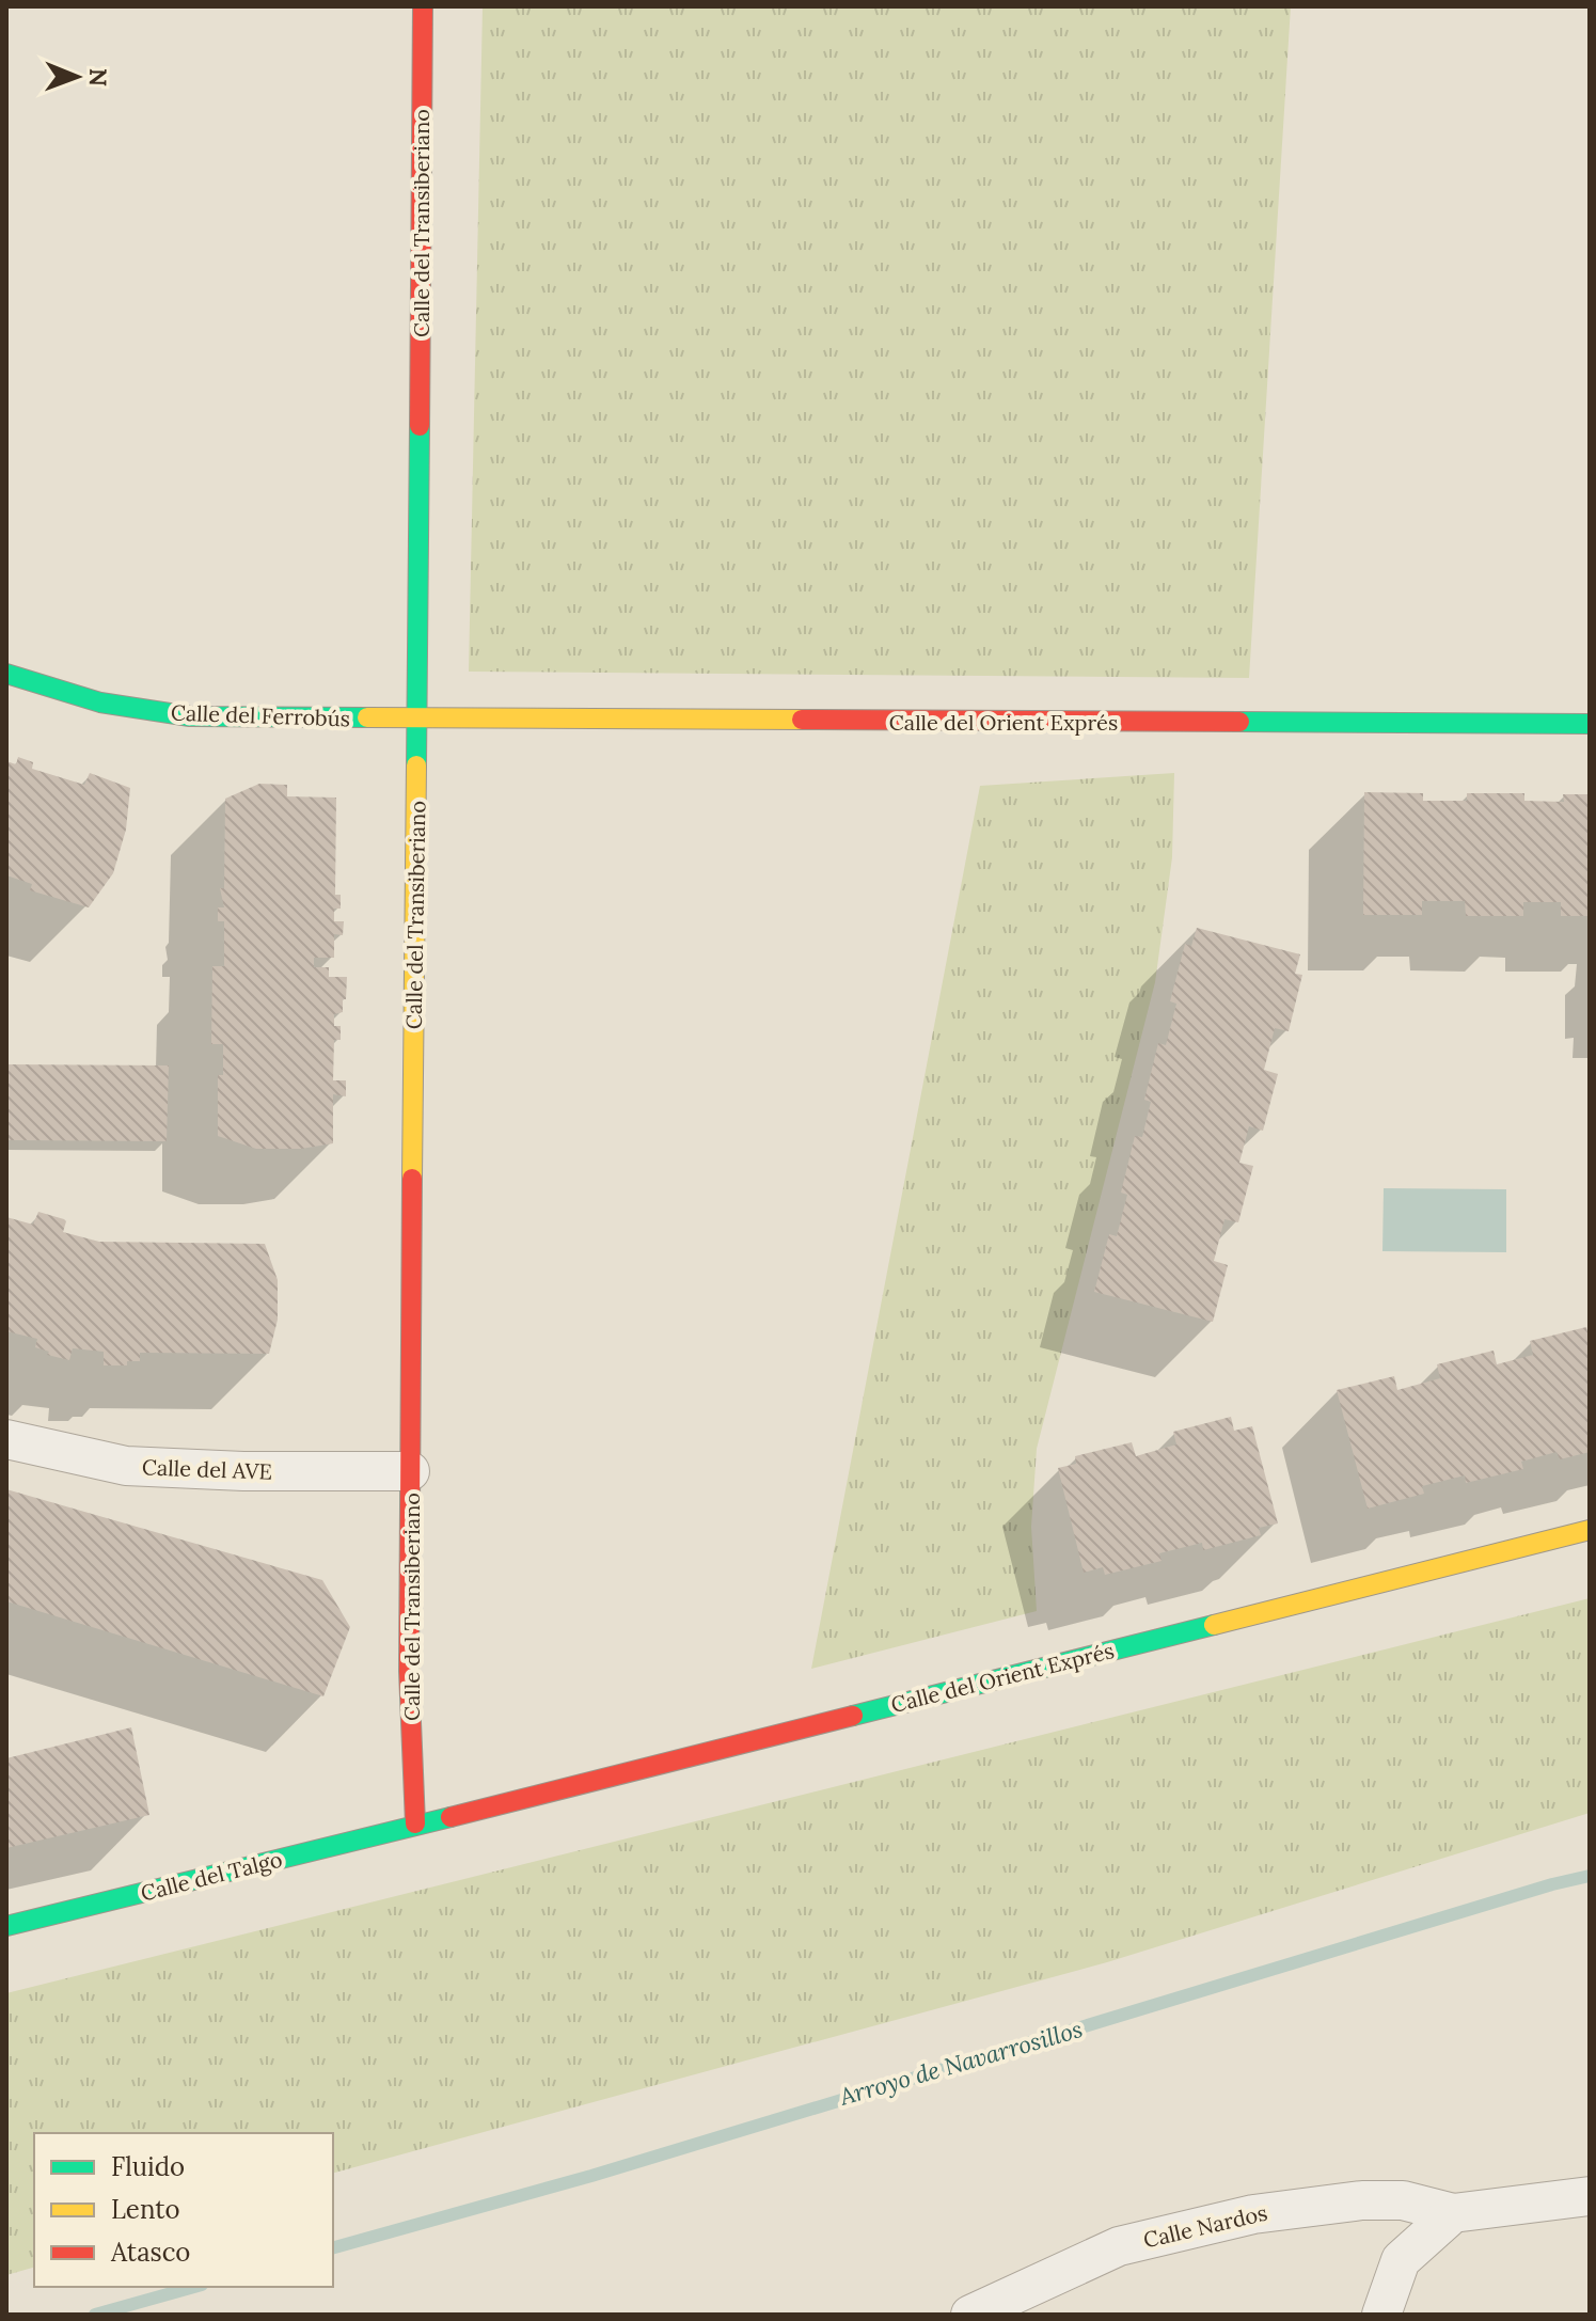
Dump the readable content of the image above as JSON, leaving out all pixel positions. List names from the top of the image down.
{
  "streets": {
    "street": [
      "Calle del Transiberiano",
      "Calle del Ferrobús",
      "Calle del Orient Exprés",
      "Calle del AVE",
      "Calle del Talgo",
      "Calle Nardos"
    ]
  },
  "crossings": [
    ["Calle del Transiberiano", "Calle del Ferrobús"],
    ["Calle del Transiberiano", "Calle del Orient Exprés"],
    ["Calle del Transiberiano", "Calle del AVE"],
    ["Calle del Transiberiano", "Calle del Talgo"],
    ["Calle del Ferrobús", "Calle del Orient Exprés"],
    ["Calle del Orient Exprés", "Calle del Talgo"]
  ],
  "water": ["Arroyo de Navarrosillos"],
  "legend": ["Fluido", "Lento", "Atasco"],
  "north": "right"
}
